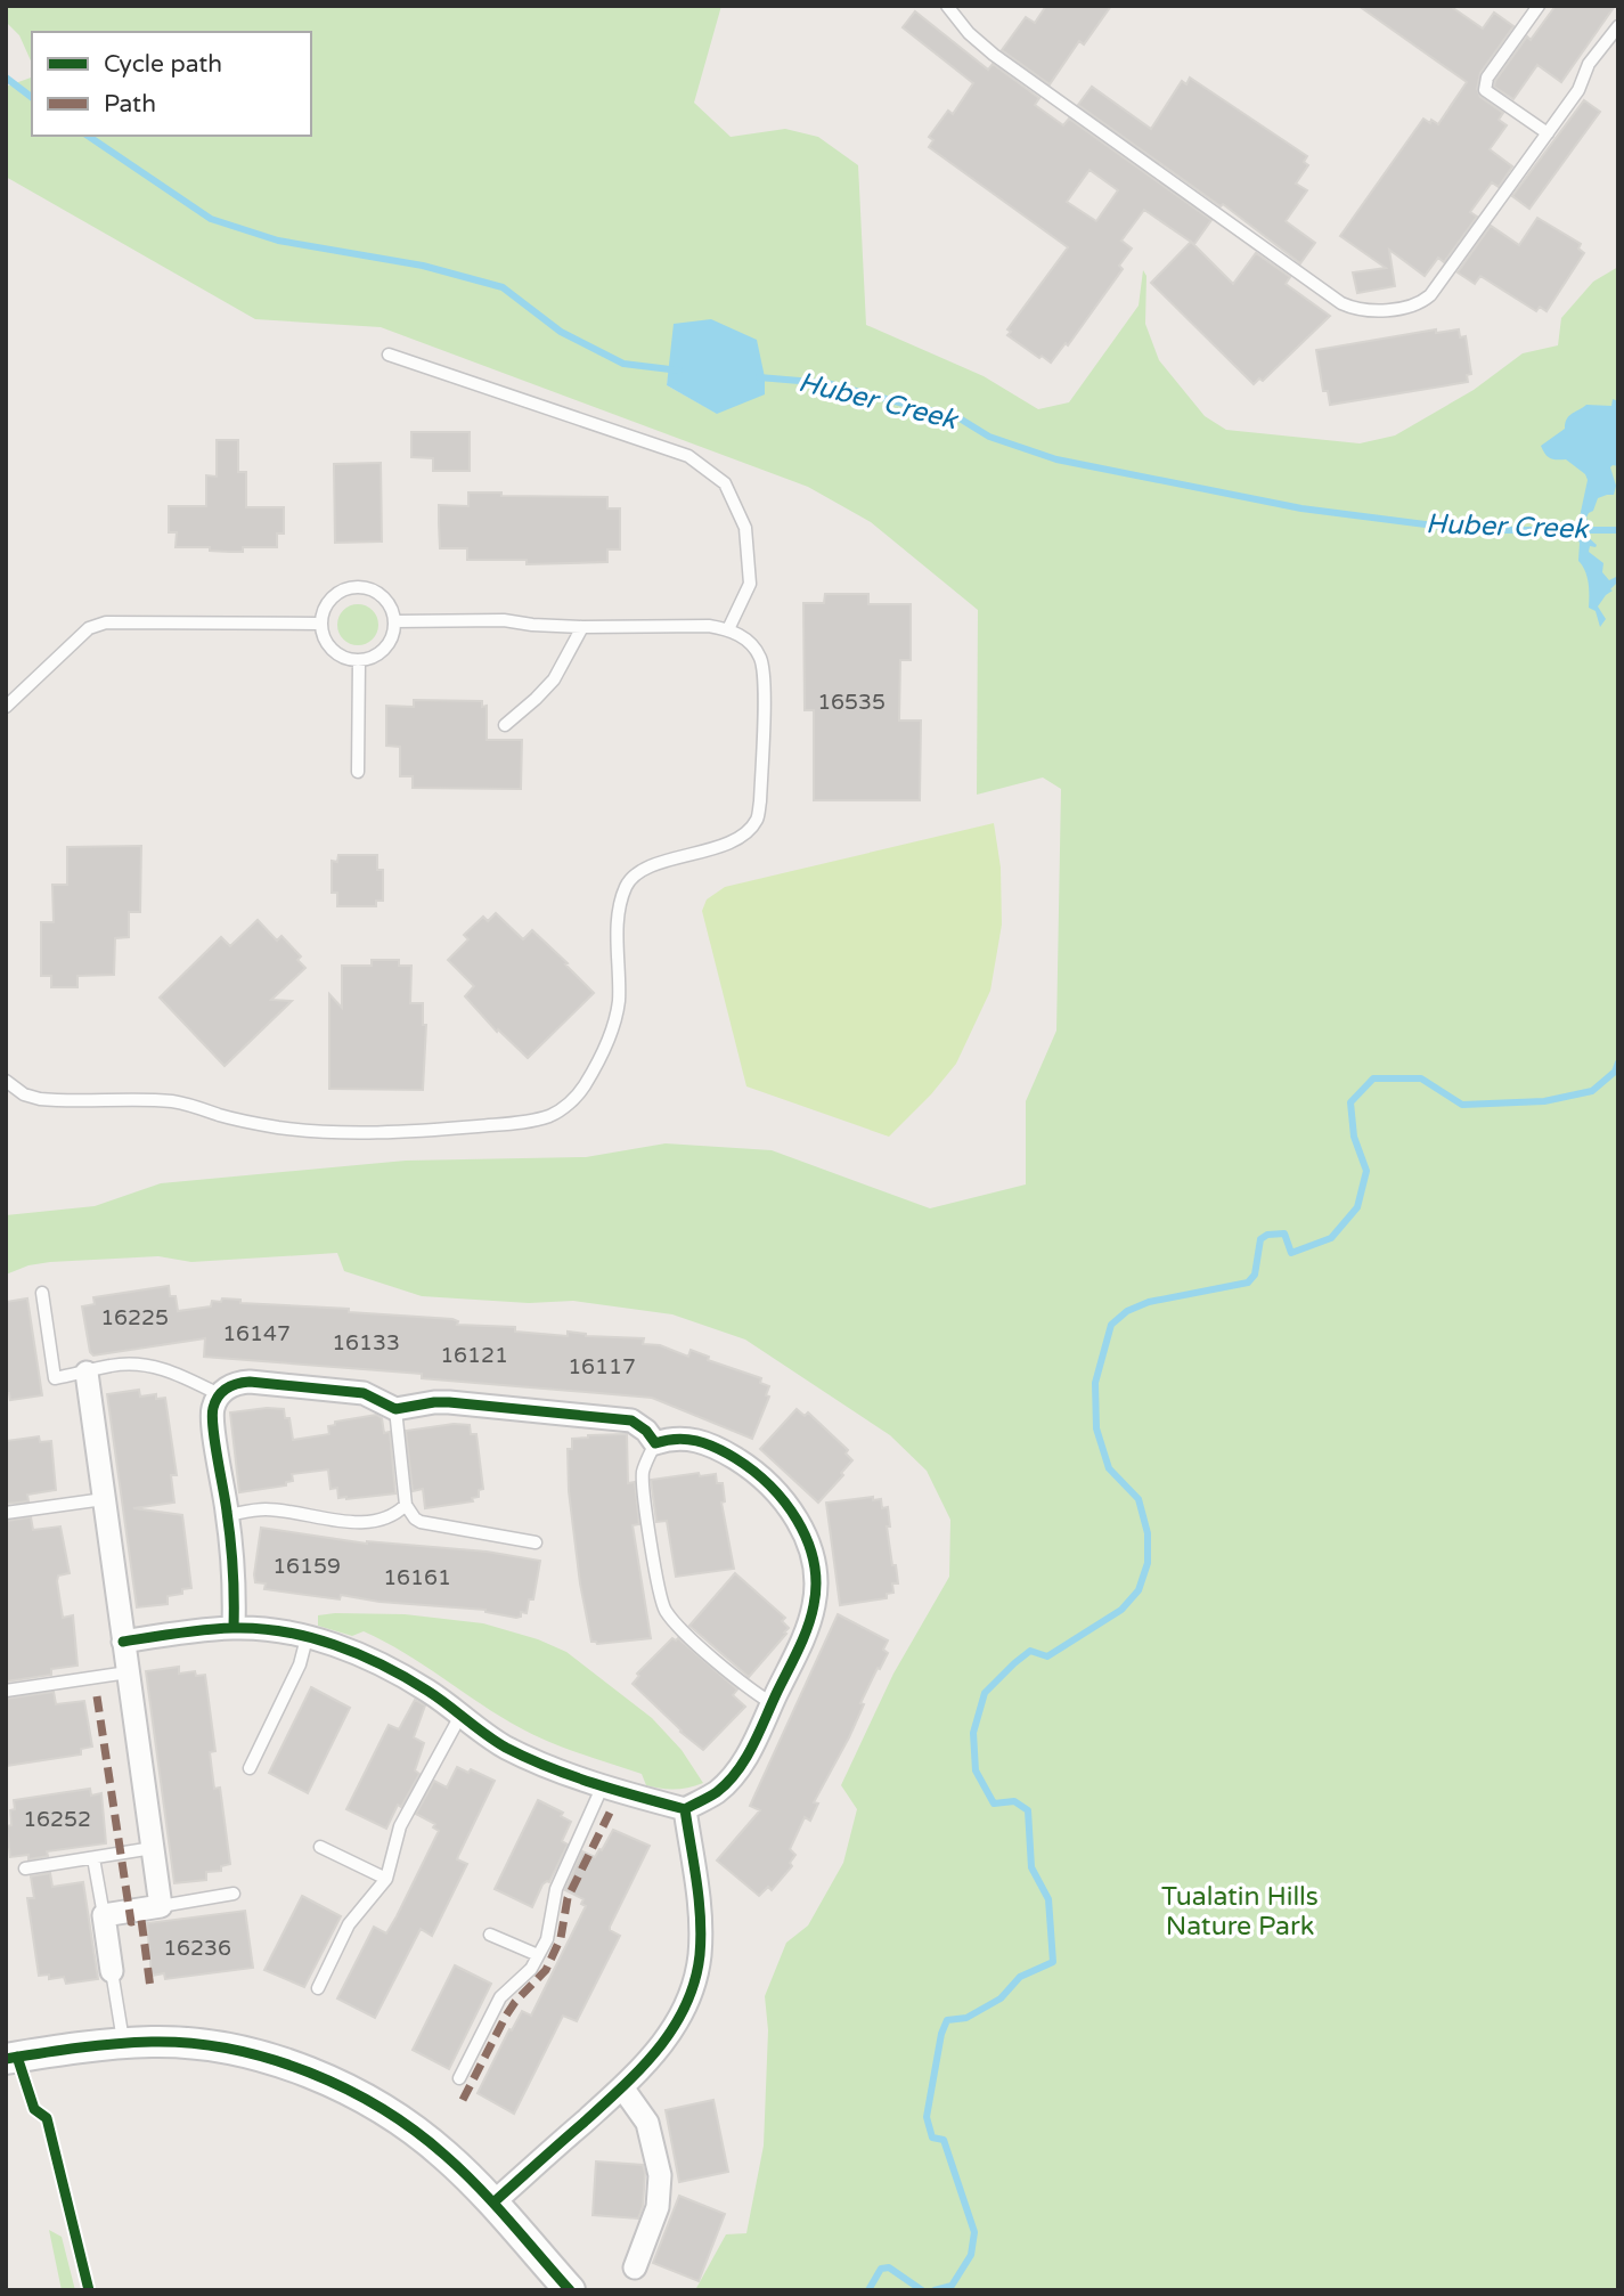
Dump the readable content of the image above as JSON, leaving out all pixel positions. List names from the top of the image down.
{
  "water": ["Huber Creek"],
  "parks": ["Tualatin Hills Nature Park"],
  "house_numbers": [
    "16535",
    "16225",
    "16147",
    "16133",
    "16121",
    "16117",
    "16159",
    "16161",
    "16252",
    "16236"
  ],
  "legend": ["Cycle path", "Path"]
}
